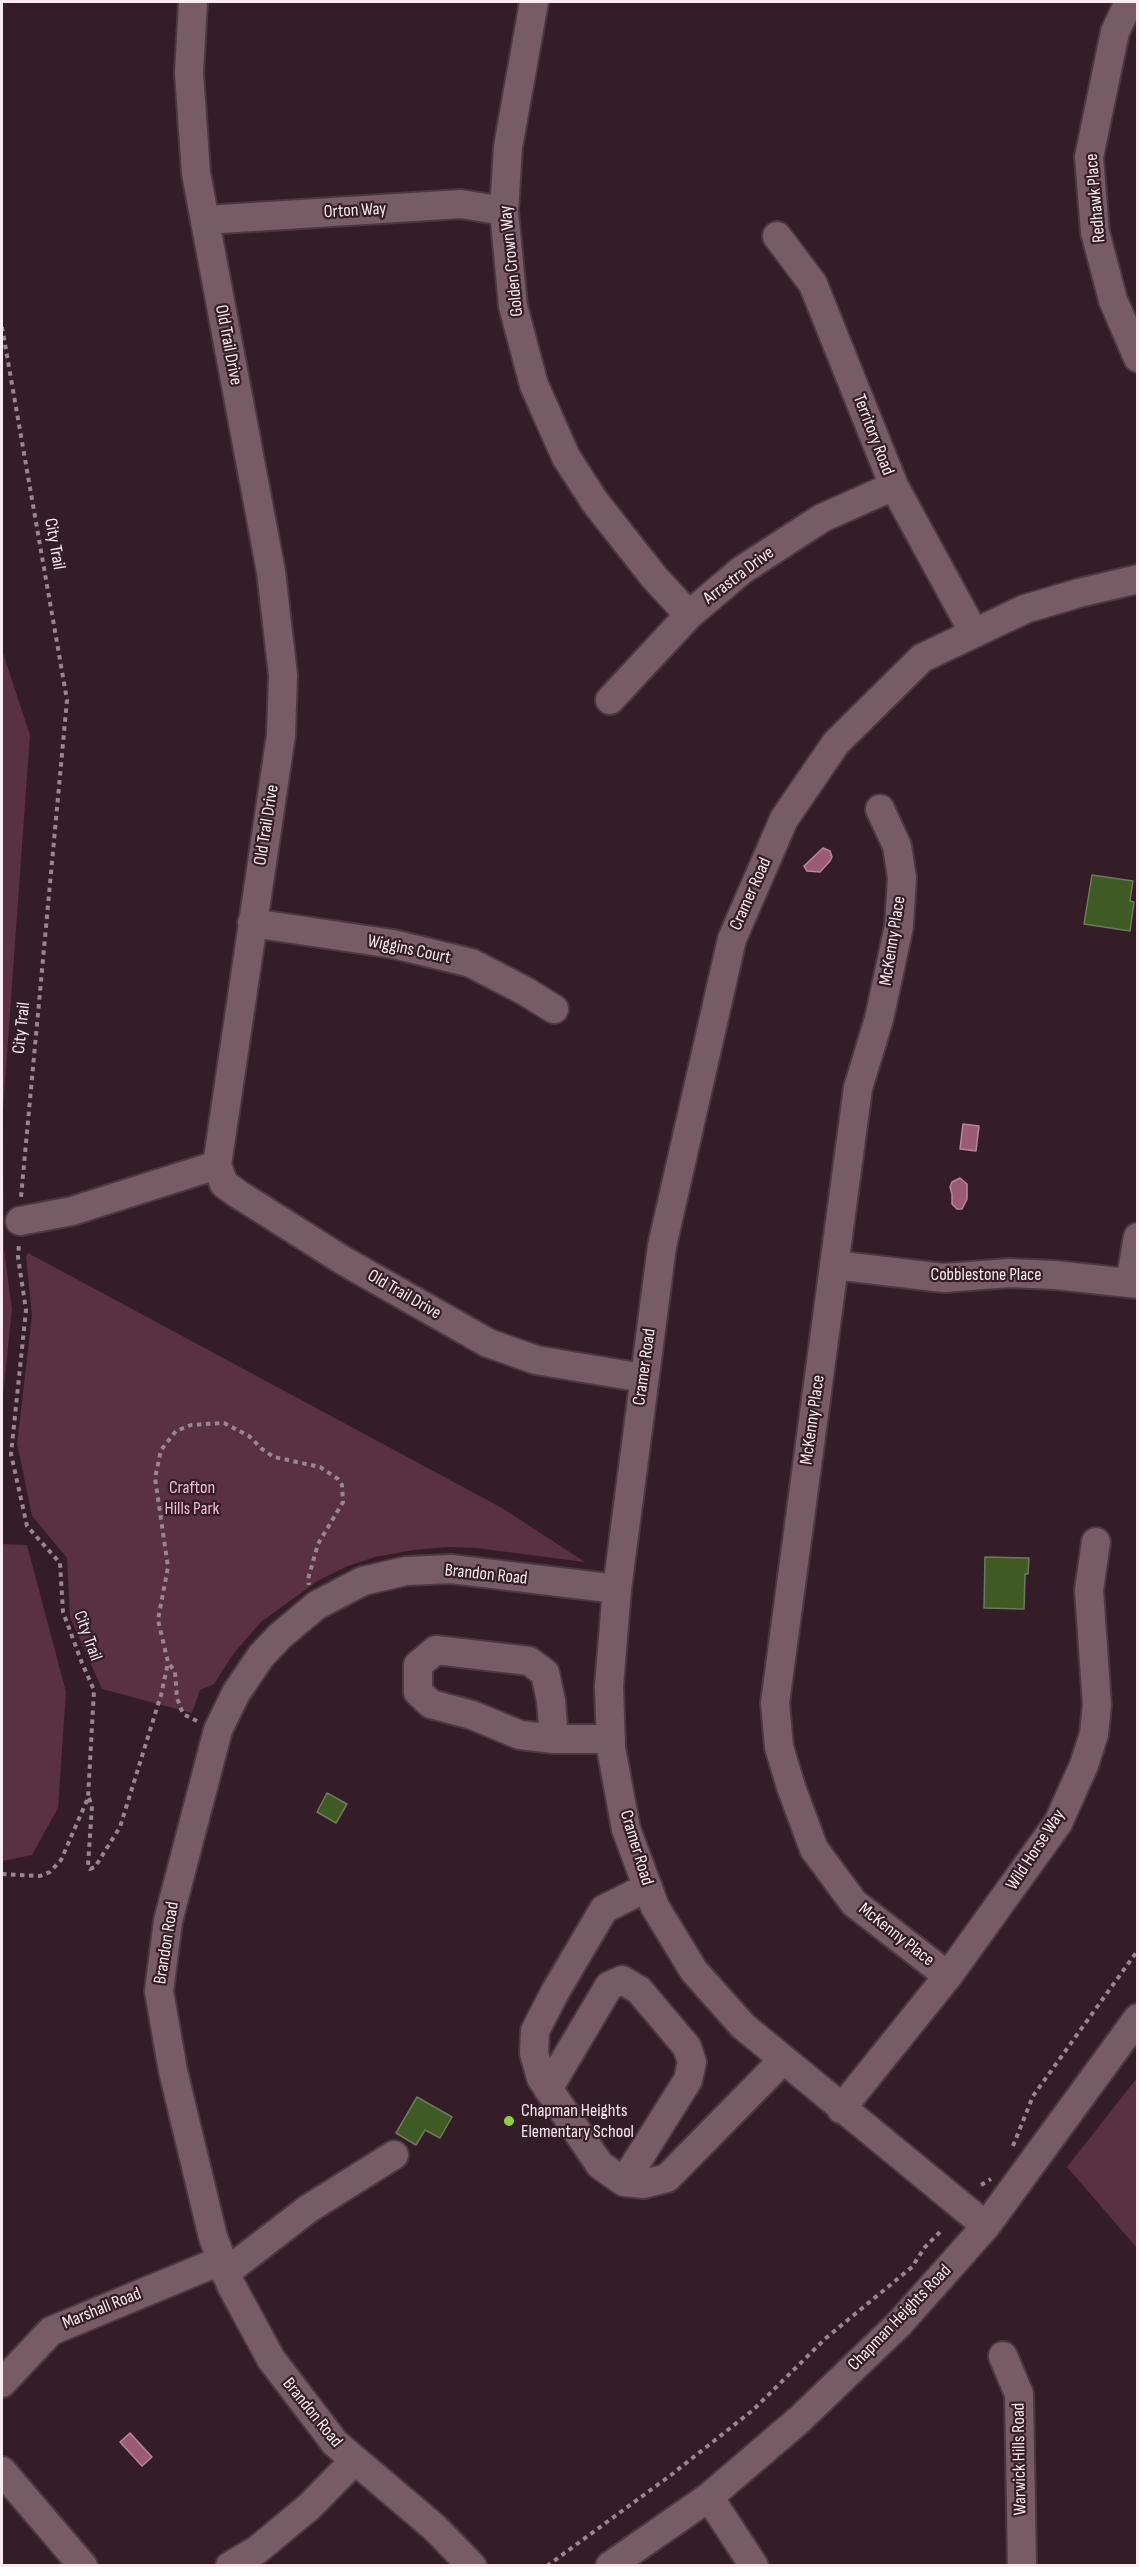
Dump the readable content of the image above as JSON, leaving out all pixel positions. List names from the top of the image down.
{
  "streets": {
    "street": [
      "Redhawk Place",
      "Orton Way",
      "Golden Crown Way",
      "Old Trail Drive",
      "Territory Road",
      "Arrastra Drive",
      "Cramer Road",
      "McKenny Place",
      "Wiggins Court",
      "Cobblestone Place",
      "Brandon Road",
      "Wild Horse Way",
      "Marshall Road",
      "Chapman Heights Road",
      "Warwick Hills Road"
    ],
    "path": ["City Trail"]
  },
  "crossings": [
    ["Orton Way", "Golden Crown Way"],
    ["Orton Way", "Old Trail Drive"],
    ["Golden Crown Way", "Arrastra Drive"],
    ["Old Trail Drive", "Cramer Road"],
    ["Old Trail Drive", "Wiggins Court"],
    ["Territory Road", "Arrastra Drive"],
    ["Territory Road", "Cramer Road"],
    ["Cramer Road", "Brandon Road"],
    ["Cramer Road", "Wild Horse Way"],
    ["Cramer Road", "Chapman Heights Road"],
    ["McKenny Place", "Cobblestone Place"],
    ["McKenny Place", "Wild Horse Way"],
    ["Brandon Road", "Marshall Road"]
  ],
  "parks": ["Crafton Hills Park"],
  "places": ["Chapman Heights Elementary School"]
}
